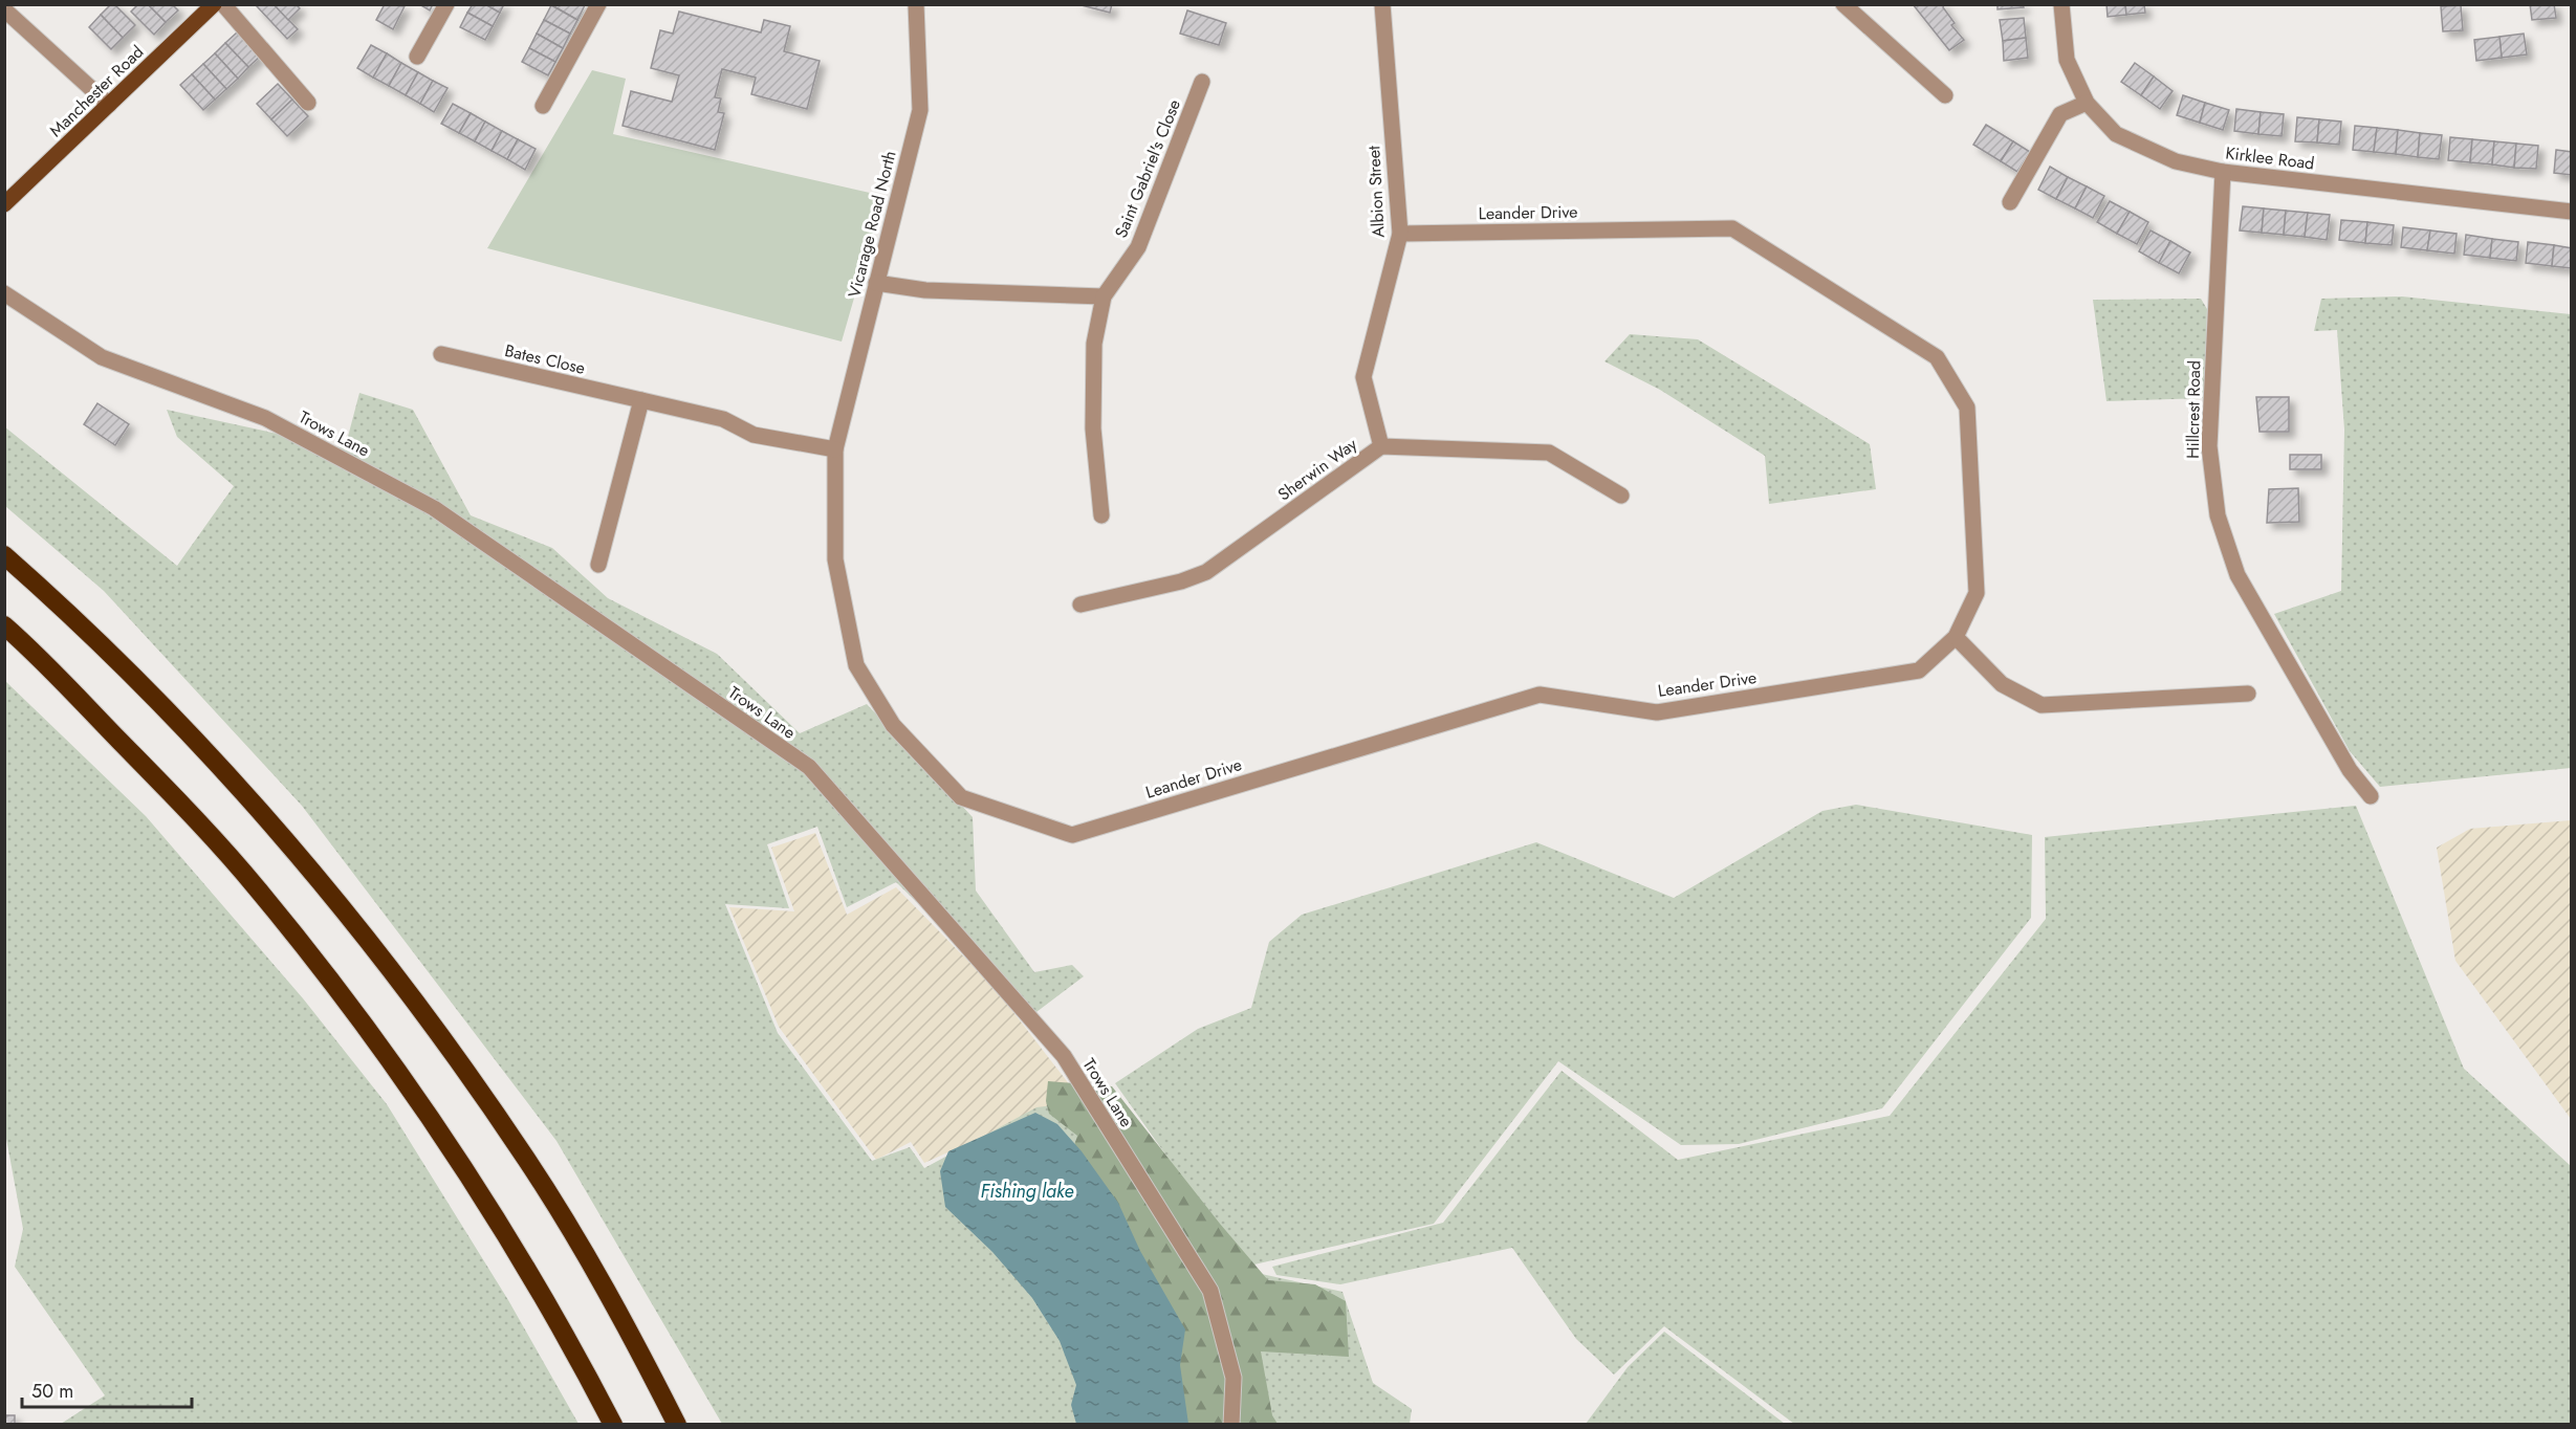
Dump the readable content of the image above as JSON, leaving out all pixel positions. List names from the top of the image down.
{
  "streets": {
    "main road": ["Manchester Road"],
    "street": [
      "Kirklee Road",
      "Saint Gabriel's Close",
      "Albion Street",
      "Leander Drive",
      "Vicarage Road North",
      "Bates Close",
      "Hillcrest Road",
      "Trows Lane",
      "Sherwin Way"
    ]
  },
  "crossings": [
    ["Kirklee Road", "Hillcrest Road"],
    ["Albion Street", "Leander Drive"],
    ["Albion Street", "Sherwin Way"],
    ["Leander Drive", "Vicarage Road North"],
    ["Leander Drive", "Bates Close"],
    ["Vicarage Road North", "Bates Close"]
  ],
  "water": ["Fishing lake"],
  "scale_bar": "50 m"
}
